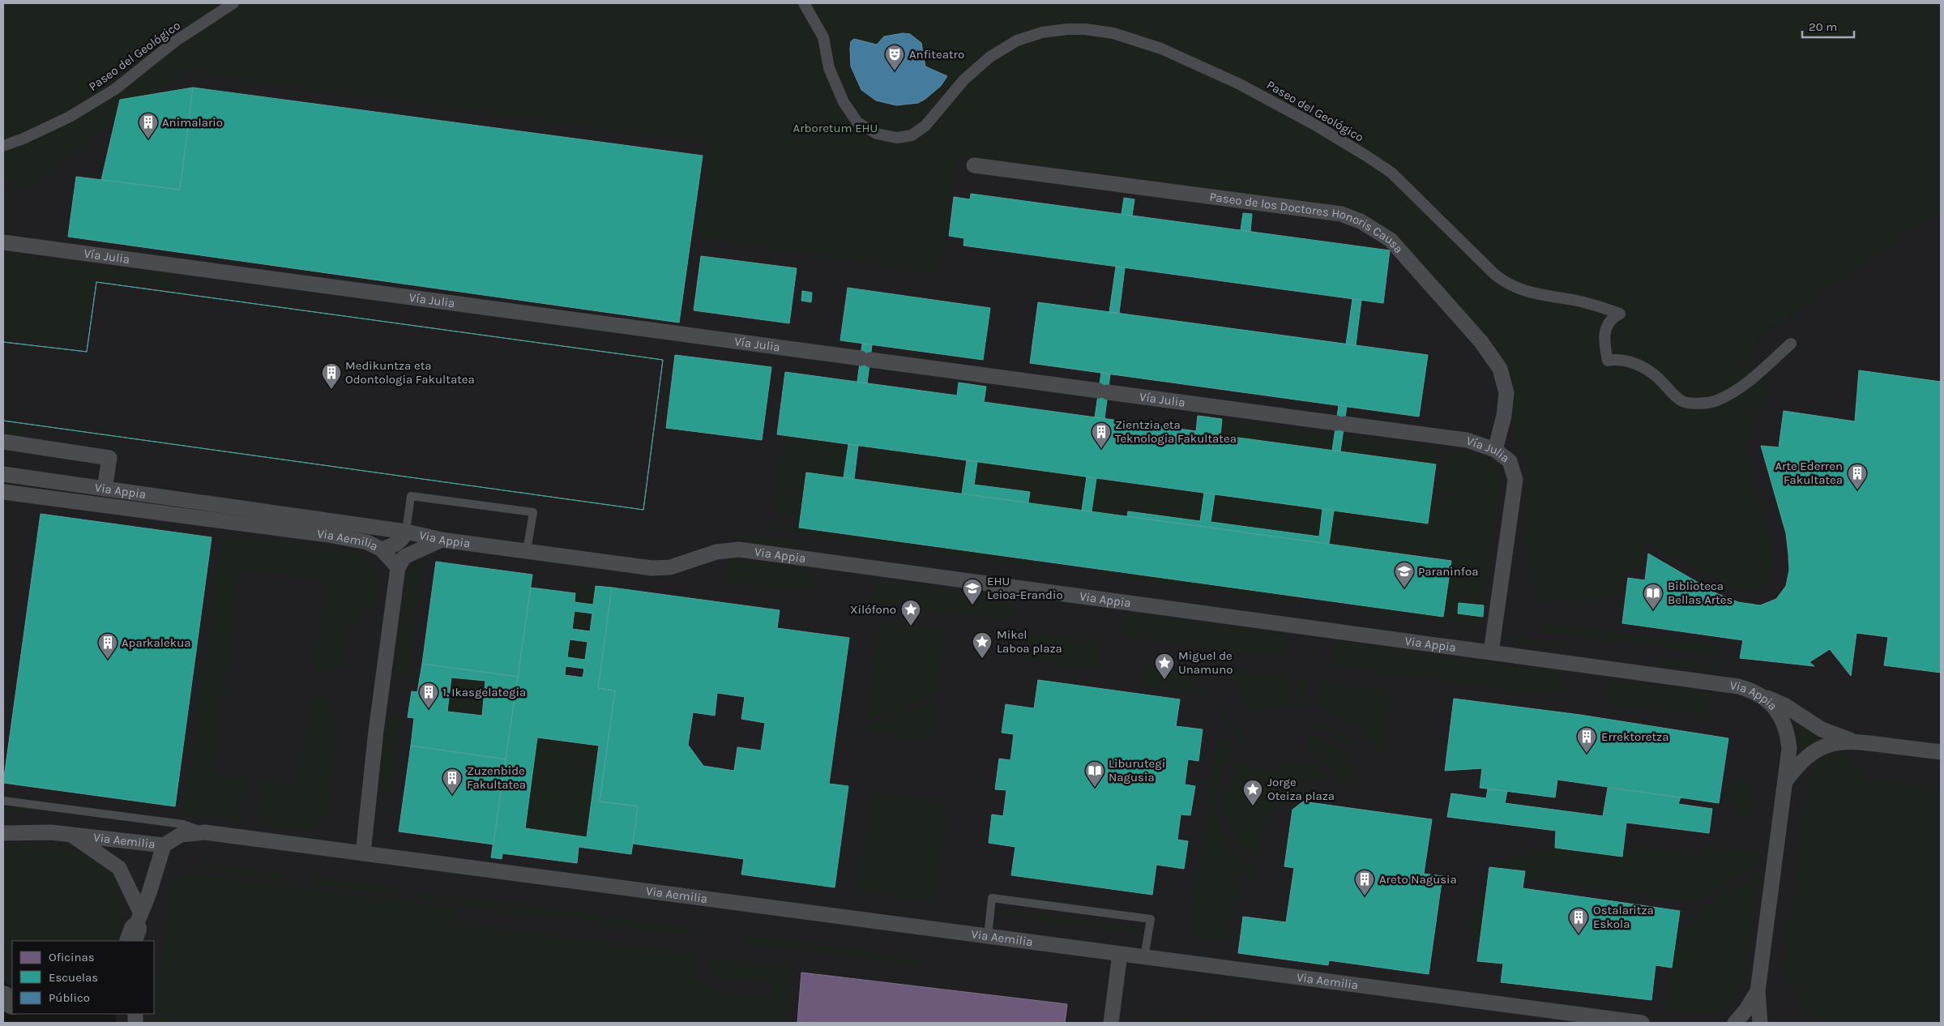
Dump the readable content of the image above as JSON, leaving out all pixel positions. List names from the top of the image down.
{
  "streets": {
    "street": [
      "Paseo del Geológico",
      "Paseo de los Doctores Honoris Causa",
      "Vía Julia",
      "Via Appia",
      "Via Aemilia"
    ]
  },
  "crossings": [
    ["Paseo de los Doctores Honoris Causa", "Vía Julia"],
    ["Vía Julia", "Via Appia"]
  ],
  "parks": ["Arboretum EHU"],
  "places": {
    "theatre": ["Anfiteatro"],
    "building": [
      "Animalario",
      "Medikuntza eta Odontologia Fakultatea",
      "Zientzia eta Teknologia Fakultatea",
      "Arte Ederren Fakultatea",
      "Aparkalekua",
      "1. Ikasgelategia",
      "Errektoretza",
      "Zuzenbide Fakultatea",
      "Areto Nagusia",
      "Ostalaritza Eskola"
    ],
    "school or university": ["Paraninfoa", "EHU Leioa-Erandio"],
    "library": ["Biblioteca Bellas Artes", "Liburutegi Nagusia"],
    "place": [
      "Xilófono",
      "Mikel Laboa plaza",
      "Miguel de Unamuno",
      "Jorge Oteiza plaza"
    ]
  },
  "legend": ["Oficinas", "Escuelas", "Público"],
  "scale_bar": "20 m"
}
